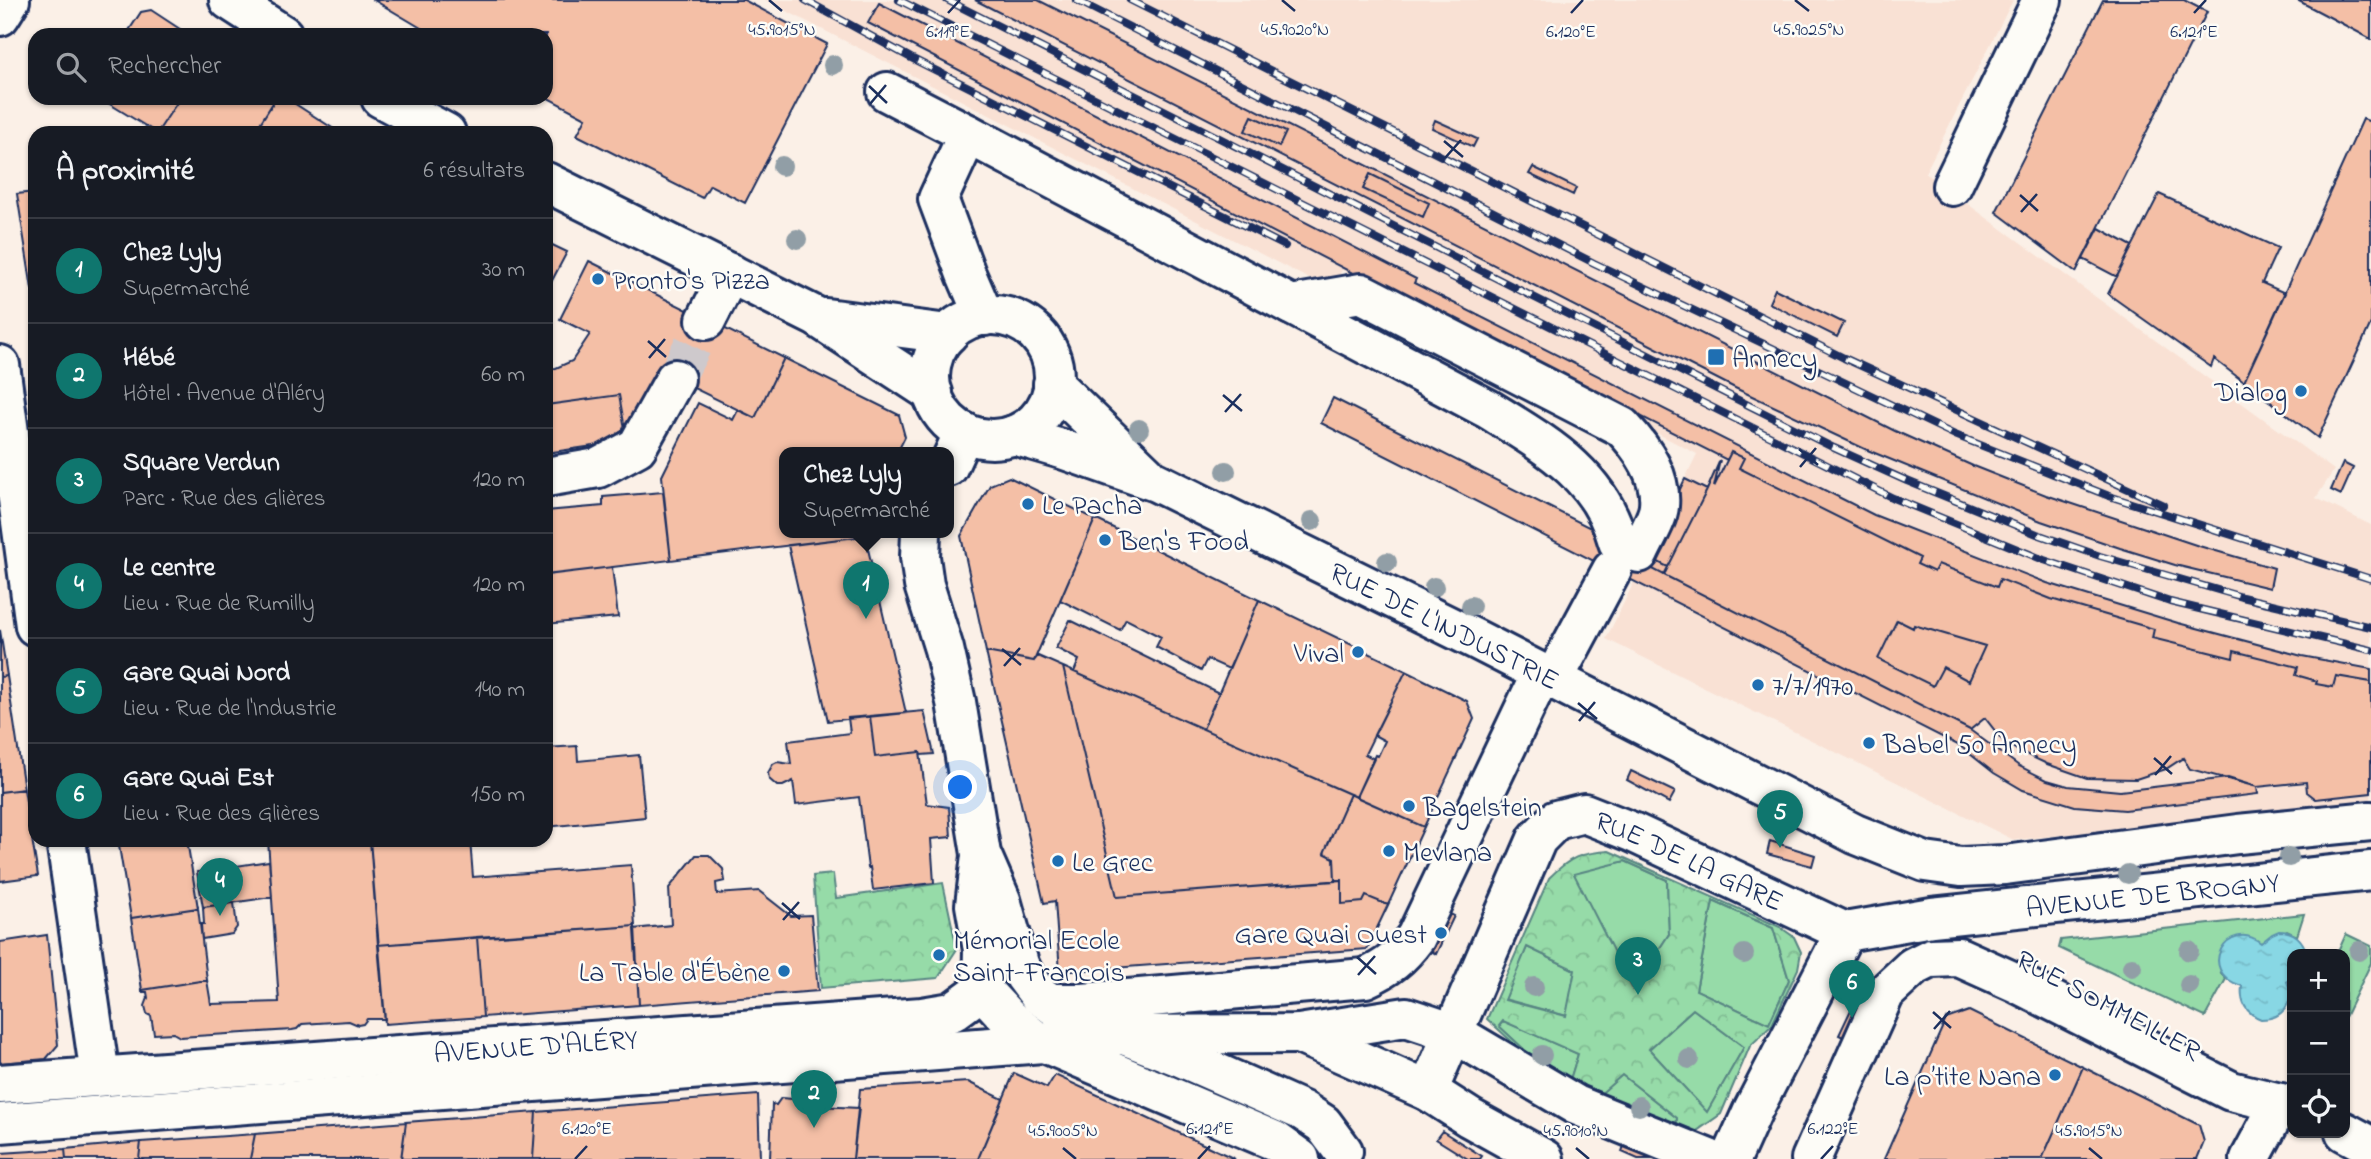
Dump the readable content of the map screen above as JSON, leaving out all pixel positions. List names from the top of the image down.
{
  "streets": {
    "street": [
      "RUE DE L'INDUSTRIE",
      "RUE DE LA GARE",
      "AVENUE DE BROGNY",
      "RUE SOMMEILLER",
      "AVENUE D'ALÉRY"
    ]
  },
  "crossings": [
    ["RUE DE L'INDUSTRIE", "AVENUE DE BROGNY"],
    ["RUE DE LA GARE", "AVENUE DE BROGNY"],
    ["RUE DE LA GARE", "AVENUE D'ALÉRY"],
    ["AVENUE DE BROGNY", "RUE SOMMEILLER"]
  ],
  "places": {
    "other": [
      "Pronto's Pizza",
      "Dialog",
      "Le Pacha",
      "Ben's Food",
      "Vival",
      "7/7/1970",
      "Babel 50 Annecy",
      "Bagelstein",
      "Mevlana",
      "Le Grec",
      "Gare Quai Ouest",
      "Mémorial Ecole Saint-Francois",
      "La Table d'Ébène",
      "La p’tite Nana"
    ],
    "transit": ["Annecy"]
  },
  "page": {
    "search": "Rechercher",
    "heading": ["À proximité", "6 résultats"],
    "list": [
      {
        "mark": "1",
        "name": "Chez Lyly",
        "note": "Supermarché",
        "value": "30 m"
      },
      {
        "mark": "2",
        "name": "Hébé",
        "note": "Hôtel · Avenue d'Aléry",
        "value": "60 m"
      },
      {
        "mark": "3",
        "name": "Square Verdun",
        "note": "Parc · Rue des Glières",
        "value": "120 m"
      },
      {
        "mark": "4",
        "name": "Le centre",
        "note": "Lieu · Rue de Rumilly",
        "value": "120 m"
      },
      {
        "mark": "5",
        "name": "Gare Quai Nord",
        "note": "Lieu · Rue de l'Industrie",
        "value": "140 m"
      },
      {
        "mark": "6",
        "name": "Gare Quai Est",
        "note": "Lieu · Rue des Glières",
        "value": "150 m"
      }
    ],
    "popup": ["Chez Lyly", "Supermarché"],
    "pins": [
      "1",
      "5",
      "4",
      "3",
      "6",
      "2"
    ],
    "map_buttons": ["+", "−"]
  },
  "coordinates": [
    "45.9015°N",
    "45.9020°N",
    "45.9025°N",
    "6.119°E",
    "6.120°E",
    "6.121°E",
    "6.122°E",
    "45.9005°N",
    "45.9010°N"
  ]
}
